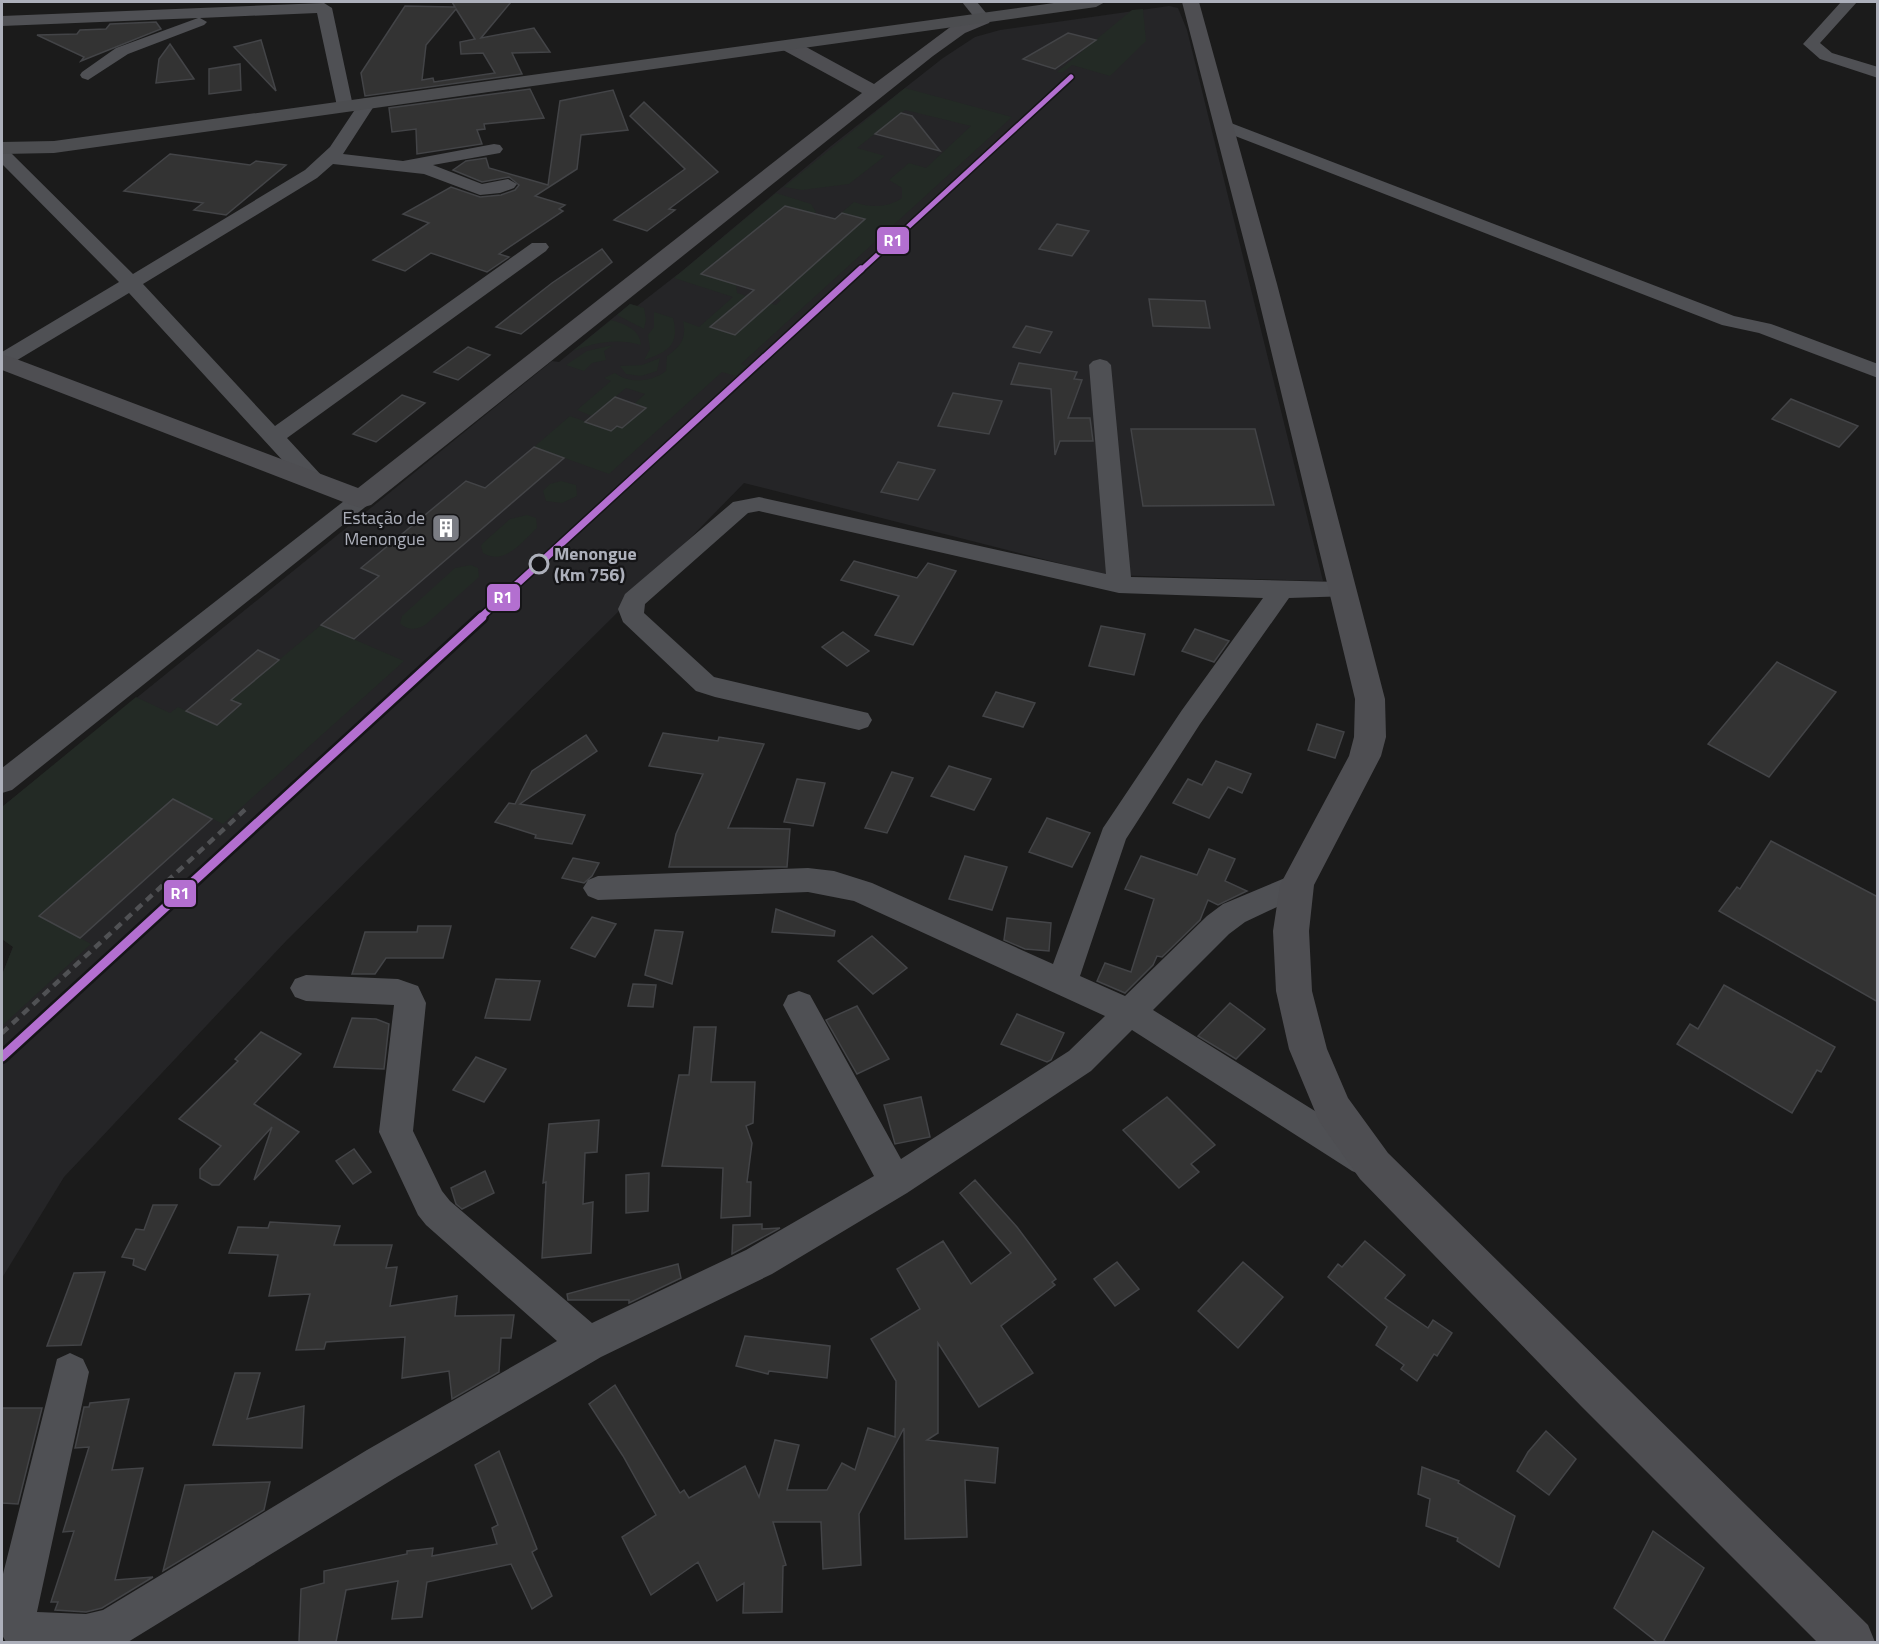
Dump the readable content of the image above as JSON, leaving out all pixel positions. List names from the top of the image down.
{
  "places": {
    "building": ["Estação de Menongue"],
    "other": ["Menongue (Km 756)"]
  },
  "lines": ["transit line R1"]
}
